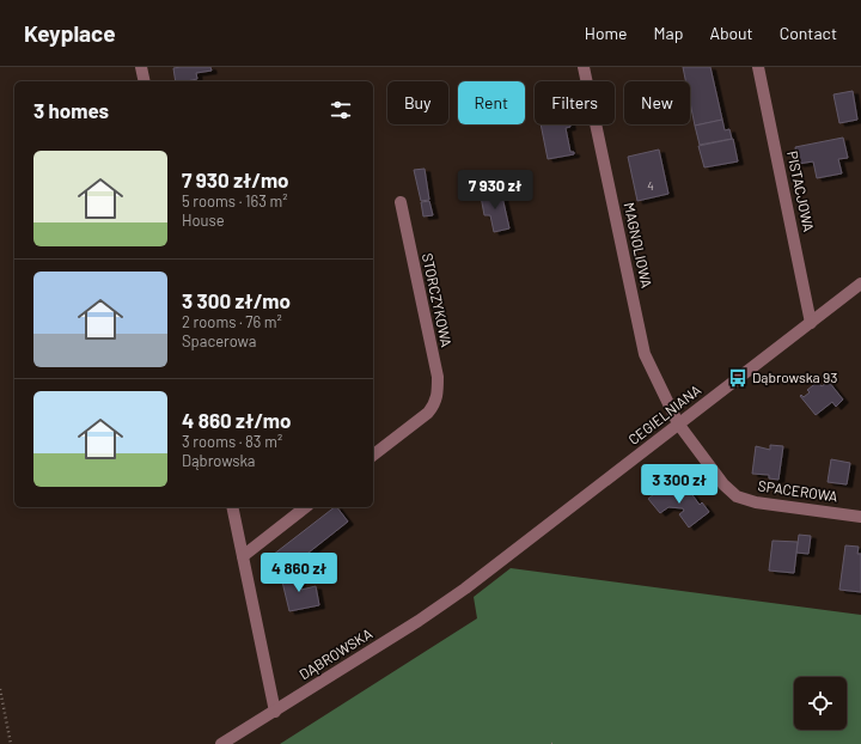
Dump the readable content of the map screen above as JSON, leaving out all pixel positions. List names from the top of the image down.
{
  "streets": {
    "street": [
      "PISTACJOWA",
      "MAGNOLIOWA",
      "STORCZYKOWA",
      "CEGIELNIANA",
      "SPACEROWA",
      "DĄBROWSKA"
    ]
  },
  "crossings": [
    ["PISTACJOWA", "CEGIELNIANA"],
    ["MAGNOLIOWA", "CEGIELNIANA"],
    ["MAGNOLIOWA", "SPACEROWA"],
    ["CEGIELNIANA", "SPACEROWA"],
    ["CEGIELNIANA", "DĄBROWSKA"]
  ],
  "places": {
    "bus stop": ["Dąbrowska 93"]
  },
  "house_numbers": ["4"],
  "page": {
    "header": "Keyplace",
    "nav": [
      "Home",
      "Map",
      "About",
      "Contact"
    ],
    "chip": [
      "Buy",
      "Rent",
      "Filters",
      "New"
    ],
    "heading": "3 homes",
    "list": [
      {
        "name": "7 930 zł/mo",
        "note": "5 rooms · 163 m² · House"
      },
      {
        "name": "3 300 zł/mo",
        "note": "2 rooms · 76 m² · Spacerowa"
      },
      {
        "name": "4 860 zł/mo",
        "note": "3 rooms · 83 m² · Dąbrowska"
      }
    ],
    "price": ["7 930 zł", "3 300 zł", "4 860 zł"]
  }
}
